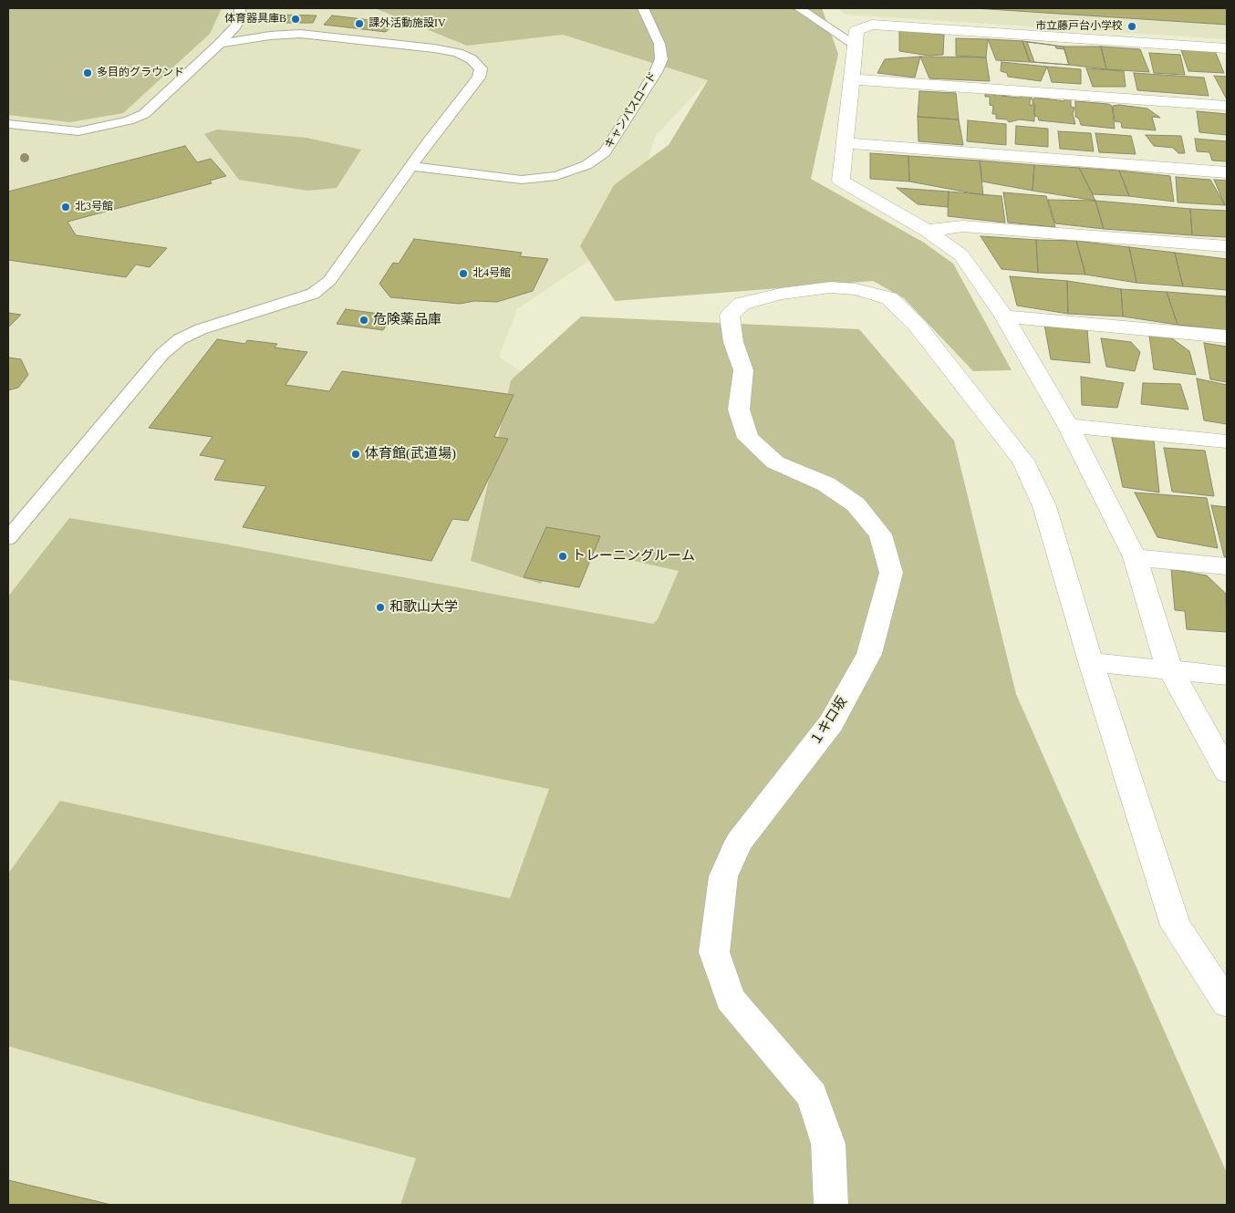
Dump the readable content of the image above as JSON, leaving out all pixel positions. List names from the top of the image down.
{
  "streets": {
    "street": ["１キロ坂"],
    "lane": ["キャンパスロード"]
  },
  "places": [
    "体育器具庫B",
    "課外活動施設IV",
    "市立藤戸台小学校",
    "多目的グラウンド",
    "北3号館",
    "北4号館",
    "危険薬品庫",
    "体育館(武道場)",
    "トレーニングルーム",
    "和歌山大学"
  ]
}
